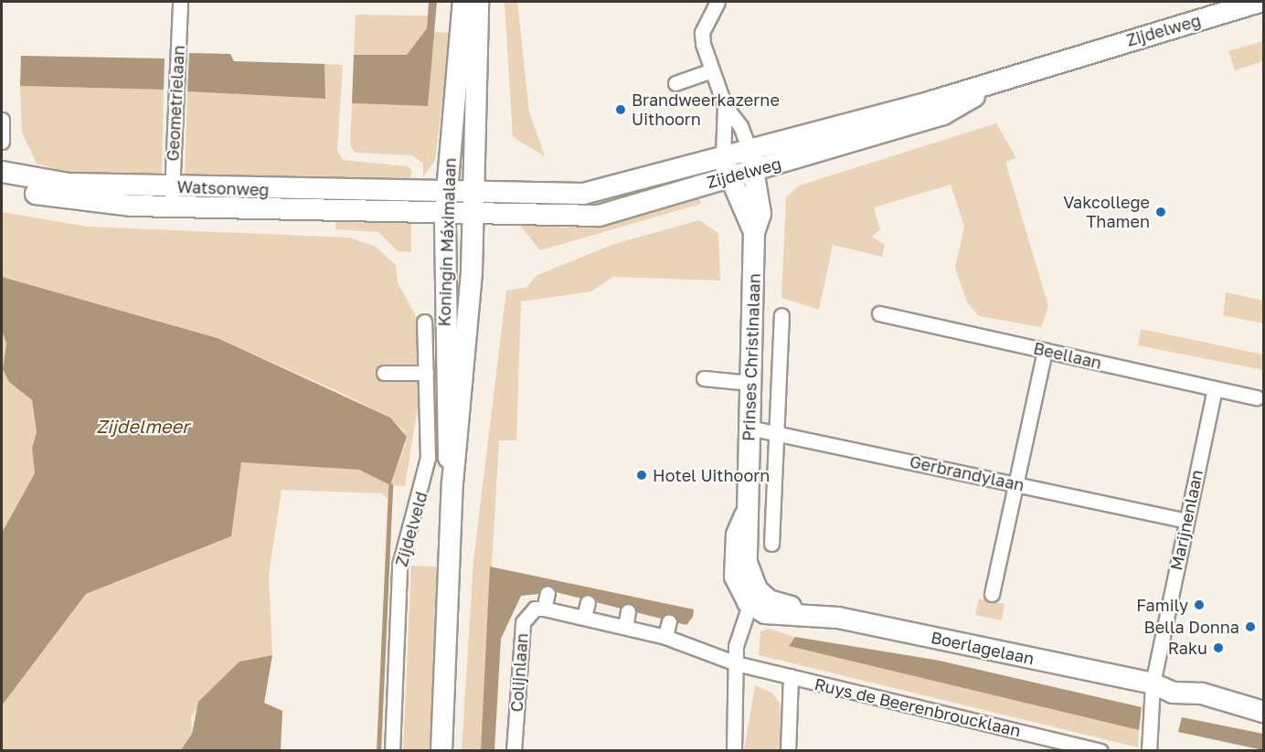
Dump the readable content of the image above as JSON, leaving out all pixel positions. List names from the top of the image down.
{
  "streets": {
    "street": [
      "Zijdelweg",
      "Geometrielaan",
      "Watsonweg",
      "Koningin Máximalaan",
      "Beellaan",
      "Prinses Christinalaan",
      "Gerbrandylaan",
      "Marijnenlaan",
      "Zijdelveld",
      "Boerlagelaan",
      "Colijnlaan",
      "Ruys de Beerenbroucklaan"
    ]
  },
  "crossings": [
    ["Zijdelweg", "Watsonweg"],
    ["Zijdelweg", "Koningin Máximalaan"],
    ["Zijdelweg", "Prinses Christinalaan"],
    ["Geometrielaan", "Watsonweg"],
    ["Watsonweg", "Koningin Máximalaan"],
    ["Beellaan", "Marijnenlaan"],
    ["Prinses Christinalaan", "Gerbrandylaan"],
    ["Prinses Christinalaan", "Boerlagelaan"],
    ["Gerbrandylaan", "Marijnenlaan"],
    ["Marijnenlaan", "Boerlagelaan"]
  ],
  "water": ["Zijdelmeer"],
  "places": [
    "Brandweerkazerne Uithoorn",
    "Vakcollege Thamen",
    "Hotel Uithoorn",
    "Family",
    "Bella Donna",
    "Raku"
  ]
}
